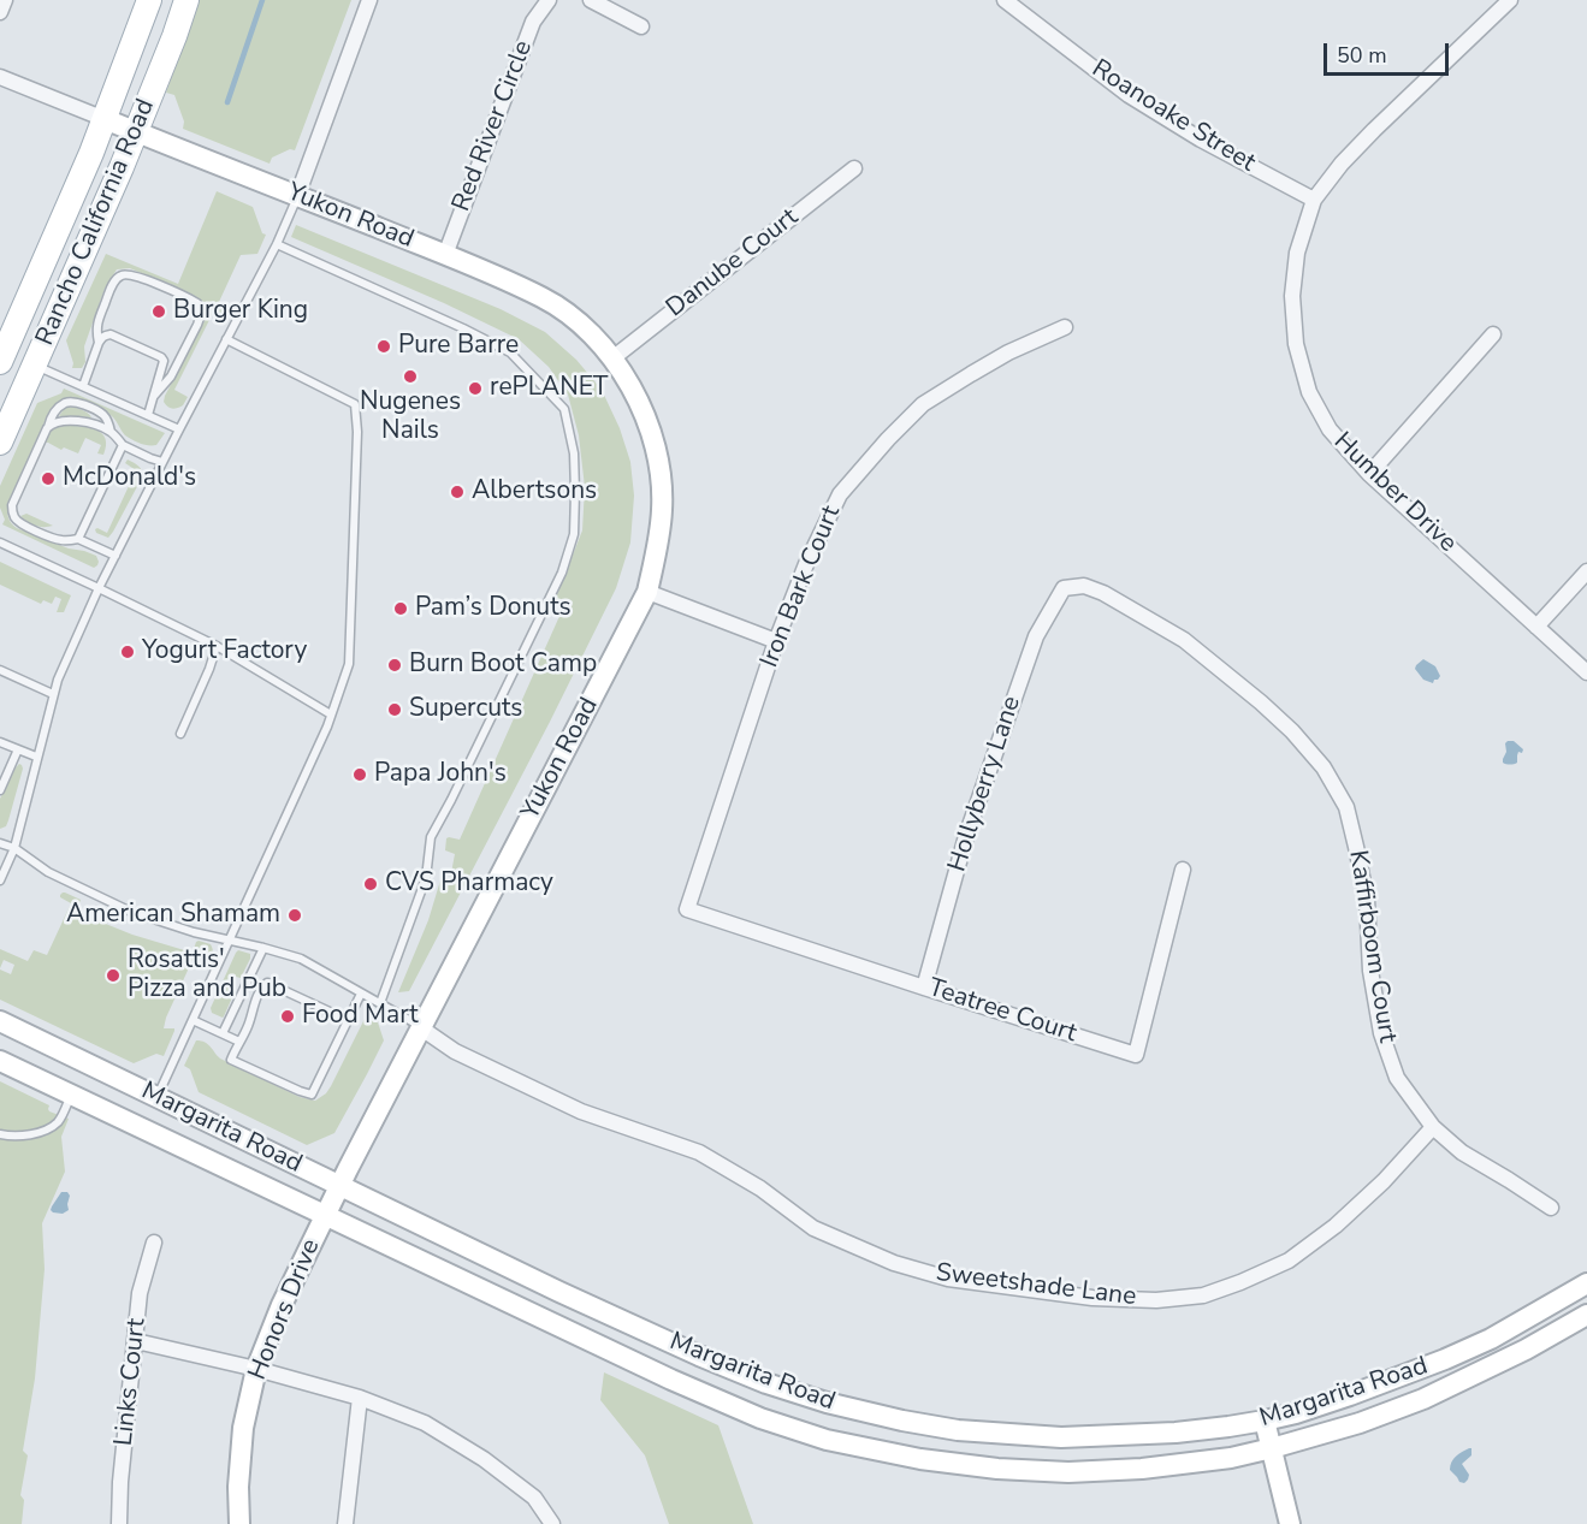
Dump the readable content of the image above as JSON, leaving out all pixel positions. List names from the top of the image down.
{
  "streets": {
    "main road": [
      "Yukon Road",
      "Rancho California Road",
      "Margarita Road",
      "Honors Drive"
    ],
    "street": [
      "Roanoake Street",
      "Red River Circle",
      "Danube Court",
      "Humber Drive",
      "Iron Bark Court",
      "Hollyberry Lane",
      "Kaffirboom Court",
      "Teatree Court",
      "Sweetshade Lane",
      "Links Court"
    ]
  },
  "crossings": [
    ["Roanoake Street", "Humber Drive"],
    ["Red River Circle", "Yukon Road"],
    ["Yukon Road", "Rancho California Road"],
    ["Yukon Road", "Danube Court"],
    ["Yukon Road", "Margarita Road"],
    ["Yukon Road", "Sweetshade Lane"],
    ["Yukon Road", "Honors Drive"],
    ["Iron Bark Court", "Teatree Court"],
    ["Hollyberry Lane", "Kaffirboom Court"],
    ["Hollyberry Lane", "Teatree Court"],
    ["Kaffirboom Court", "Sweetshade Lane"],
    ["Margarita Road", "Honors Drive"]
  ],
  "places": [
    "Burger King",
    "Pure Barre",
    "Nugenes Nails",
    "rePLANET",
    "McDonald's",
    "Albertsons",
    "Pam’s Donuts",
    "Yogurt Factory",
    "Burn Boot Camp",
    "Supercuts",
    "Papa John's",
    "CVS Pharmacy",
    "American Shamam",
    "Rosattis' Pizza and Pub",
    "Food Mart"
  ],
  "scale_bar": "50 m"
}
